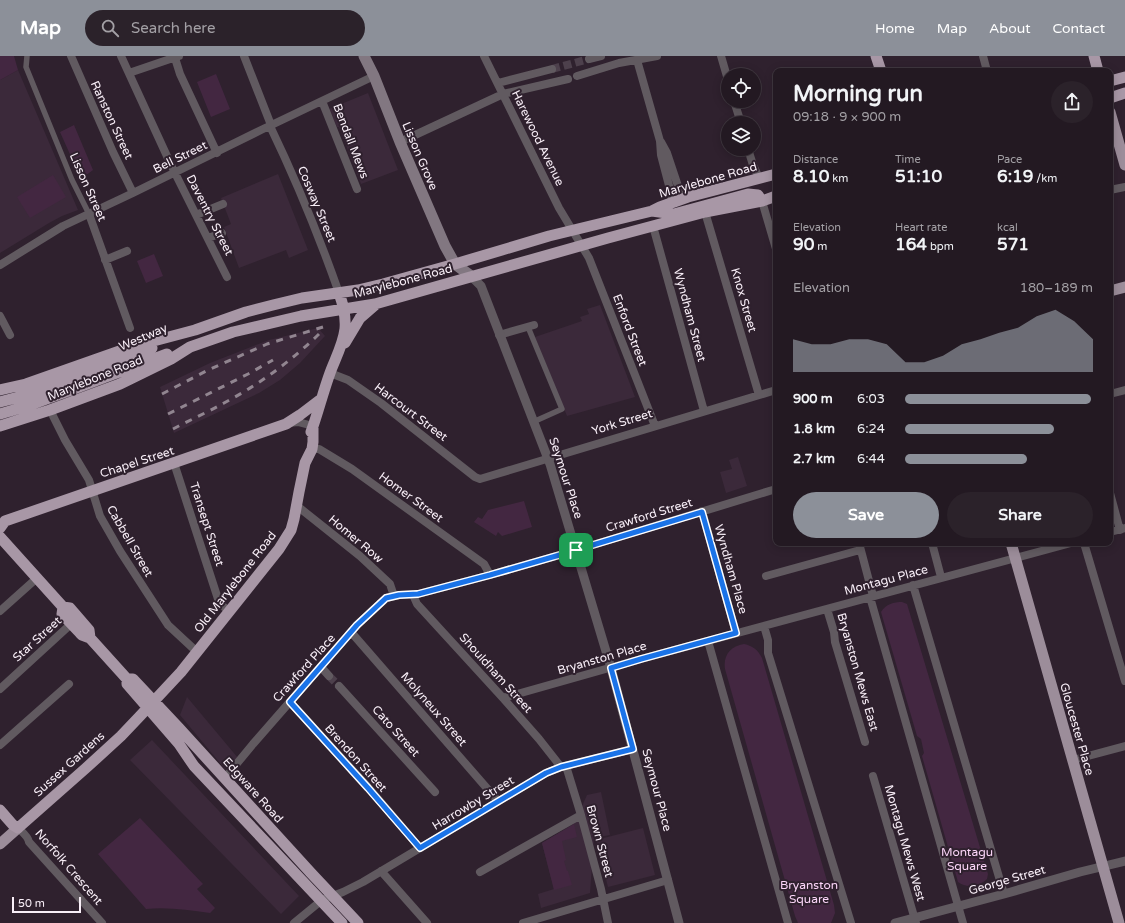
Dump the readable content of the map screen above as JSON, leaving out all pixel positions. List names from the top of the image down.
{
  "streets": {
    "highway": [
      "Marylebone Road",
      "Westway",
      "Chapel Street",
      "Old Marylebone Road",
      "Sussex Gardens",
      "Edgware Road"
    ],
    "main road": ["Lisson Grove", "Seymour Place", "Gloucester Place"],
    "street": [
      "Ranston Street",
      "Harewood Avenue",
      "Bendall Mews",
      "Bell Street",
      "Lisson Street",
      "Cosway Street",
      "Daventry Street",
      "Knox Street",
      "Wyndham Street",
      "Enford Street",
      "Harcourt Street",
      "York Street",
      "Homer Street",
      "Crawford Street",
      "Transept Street",
      "Homer Row",
      "Cabbell Street",
      "Wyndham Place",
      "Montagu Place",
      "Star Street",
      "Bryanston Place",
      "Crawford Place",
      "Bryanston Mews East",
      "Shouldham Street",
      "Molyneux Street",
      "Cato Street",
      "Brendon Street",
      "Harrowby Street",
      "Brown Street",
      "Montagu Mews West",
      "Norfolk Crescent",
      "George Street"
    ]
  },
  "crossings": [
    ["Ranston Street", "Bell Street"],
    ["Harewood Avenue", "Marylebone Road"],
    ["Harewood Avenue", "Enford Street"],
    ["Bendall Mews", "Bell Street"],
    ["Lisson Grove", "Bell Street"],
    ["Lisson Grove", "Marylebone Road"],
    ["Lisson Grove", "Seymour Place"],
    ["Bell Street", "Lisson Street"],
    ["Bell Street", "Cosway Street"],
    ["Bell Street", "Daventry Street"],
    ["Marylebone Road", "Cosway Street"],
    ["Marylebone Road", "Knox Street"],
    ["Marylebone Road", "Wyndham Street"],
    ["Marylebone Road", "Enford Street"],
    ["Marylebone Road", "Westway"],
    ["Marylebone Road", "Seymour Place"],
    ["Marylebone Road", "Cabbell Street"],
    ["Marylebone Road", "Old Marylebone Road"],
    ["Cosway Street", "Old Marylebone Road"],
    ["Knox Street", "York Street"],
    ["Wyndham Street", "York Street"],
    ["Enford Street", "York Street"],
    ["Harcourt Street", "York Street"],
    ["Harcourt Street", "Old Marylebone Road"],
    ["York Street", "Seymour Place"],
    ["Chapel Street", "Transept Street"],
    ["Chapel Street", "Cabbell Street"],
    ["Chapel Street", "Old Marylebone Road"],
    ["Seymour Place", "Crawford Street"],
    ["Seymour Place", "Bryanston Place"],
    ["Seymour Place", "Harrowby Street"],
    ["Homer Street", "Crawford Street"],
    ["Homer Street", "Old Marylebone Road"],
    ["Crawford Street", "Wyndham Place"],
    ["Crawford Street", "Crawford Place"],
    ["Crawford Street", "Shouldham Street"],
    ["Transept Street", "Old Marylebone Road"],
    ["Homer Row", "Old Marylebone Road"],
    ["Homer Row", "Crawford Place"],
    ["Cabbell Street", "Old Marylebone Road"],
    ["Montagu Place", "Bryanston Mews East"],
    ["Montagu Place", "Gloucester Place"],
    ["Old Marylebone Road", "Sussex Gardens"],
    ["Old Marylebone Road", "Edgware Road"],
    ["Star Street", "Edgware Road"],
    ["Bryanston Place", "Shouldham Street"],
    ["Crawford Place", "Shouldham Street"],
    ["Crawford Place", "Molyneux Street"],
    ["Crawford Place", "Brendon Street"],
    ["Crawford Place", "Edgware Road"],
    ["Shouldham Street", "Harrowby Street"],
    ["Shouldham Street", "Brown Street"],
    ["Molyneux Street", "Harrowby Street"],
    ["Gloucester Place", "George Street"],
    ["Brendon Street", "Harrowby Street"],
    ["Sussex Gardens", "Edgware Road"],
    ["Sussex Gardens", "Norfolk Crescent"],
    ["Edgware Road", "Harrowby Street"],
    ["Harrowby Street", "Brown Street"],
    ["Montagu Mews West", "George Street"]
  ],
  "parks": ["Montagu Square", "Bryanston Square"],
  "scale_bar": "50 m",
  "page": {
    "header": "Map",
    "search": "Search here",
    "nav": [
      "Home",
      "Map",
      "About",
      "Contact"
    ],
    "heading": ["Morning run", "09:18 · 9 × 900 m"],
    "stats": [
      ["Distance", "8.10 km"],
      ["Time", "51:10"],
      ["Pace", "6:19 /km"],
      ["Elevation", "90 m"],
      ["Heart rate", "164 bpm"],
      ["kcal", "571"]
    ],
    "chart": ["Elevation", "180–189 m"],
    "list": [
      {
        "name": "900 m",
        "note": "6:03"
      },
      {
        "name": "1.8 km",
        "note": "6:24"
      },
      {
        "name": "2.7 km",
        "note": "6:44"
      }
    ],
    "buttons": ["Save", "Share"],
    "scale": "50 m"
  }
}
